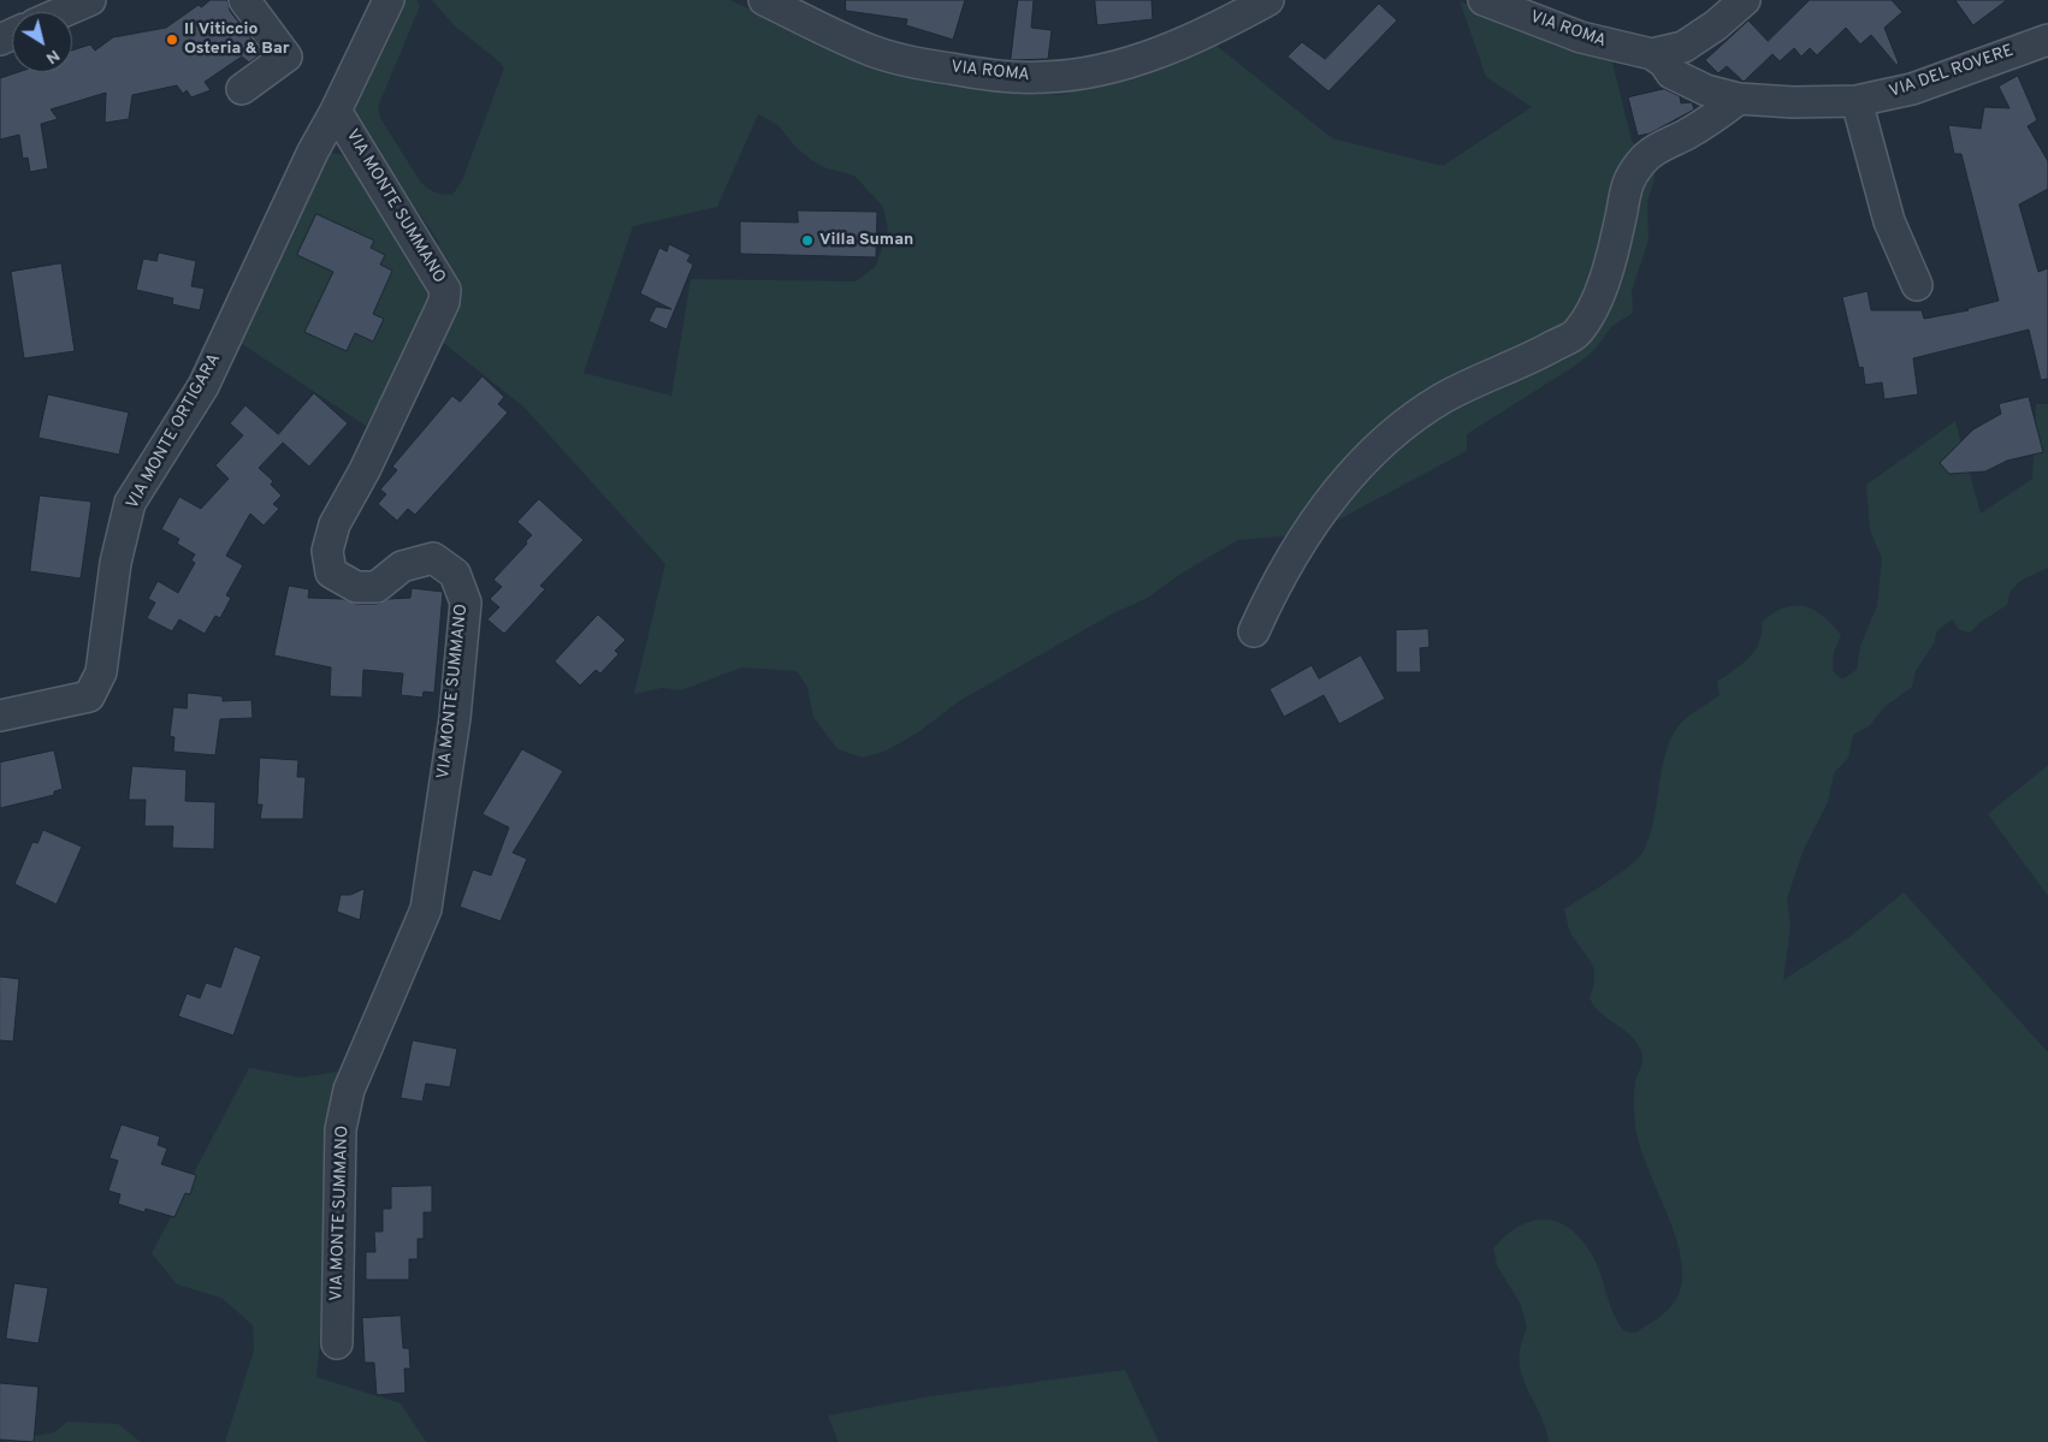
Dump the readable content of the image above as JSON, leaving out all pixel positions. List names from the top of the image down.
{
  "streets": {
    "street": [
      "VIA ROMA",
      "VIA DEL ROVERE",
      "VIA MONTE SUMMANO",
      "VIA MONTE ORTIGARA"
    ]
  },
  "crossings": [
    ["VIA ROMA", "VIA DEL ROVERE"],
    ["VIA MONTE SUMMANO", "VIA MONTE ORTIGARA"]
  ],
  "places": ["Il Viticcio Osteria & Bar", "Villa Suman"],
  "north": "bottom right"
}
